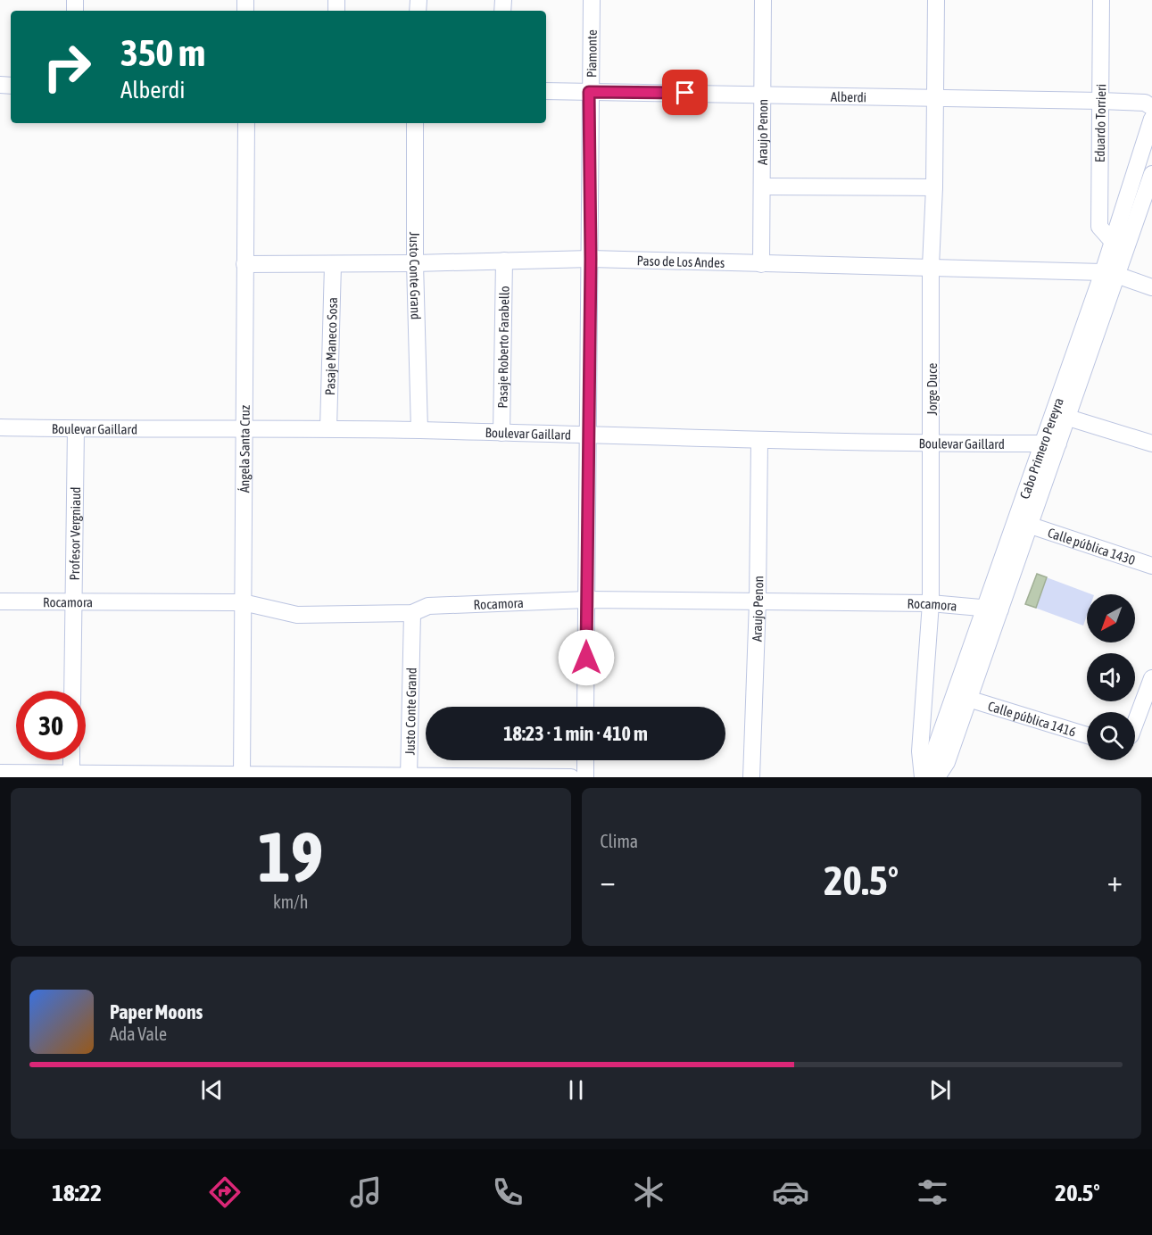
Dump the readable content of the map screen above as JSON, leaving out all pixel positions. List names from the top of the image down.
{
  "streets": {
    "street": [
      "Piamonte",
      "Alberdi",
      "Eduardo Torrieri",
      "Araujo Penon",
      "Paso de Los Andes",
      "Justo Conte Grand",
      "Pasaje Roberto Farabello",
      "Pasaje Maneco Sosa",
      "Jorge Duce",
      "Boulevar Gaillard",
      "Cabo Primero Pereyra",
      "Ángela Santa Cruz",
      "Profesor Vergniaud",
      "Calle pública 1430",
      "Rocamora",
      "Calle pública 1416"
    ]
  },
  "crossings": [
    ["Piamonte", "Alberdi"],
    ["Piamonte", "Paso de Los Andes"],
    ["Piamonte", "Boulevar Gaillard"],
    ["Piamonte", "Rocamora"],
    ["Alberdi", "Eduardo Torrieri"],
    ["Alberdi", "Araujo Penon"],
    ["Alberdi", "Jorge Duce"],
    ["Eduardo Torrieri", "Cabo Primero Pereyra"],
    ["Araujo Penon", "Paso de Los Andes"],
    ["Araujo Penon", "Boulevar Gaillard"],
    ["Araujo Penon", "Rocamora"],
    ["Paso de Los Andes", "Justo Conte Grand"],
    ["Paso de Los Andes", "Pasaje Roberto Farabello"],
    ["Paso de Los Andes", "Pasaje Maneco Sosa"],
    ["Paso de Los Andes", "Jorge Duce"],
    ["Paso de Los Andes", "Cabo Primero Pereyra"],
    ["Paso de Los Andes", "Ángela Santa Cruz"],
    ["Justo Conte Grand", "Boulevar Gaillard"],
    ["Justo Conte Grand", "Rocamora"],
    ["Pasaje Roberto Farabello", "Boulevar Gaillard"],
    ["Pasaje Maneco Sosa", "Boulevar Gaillard"],
    ["Jorge Duce", "Boulevar Gaillard"],
    ["Jorge Duce", "Rocamora"],
    ["Boulevar Gaillard", "Cabo Primero Pereyra"],
    ["Boulevar Gaillard", "Ángela Santa Cruz"],
    ["Boulevar Gaillard", "Profesor Vergniaud"],
    ["Cabo Primero Pereyra", "Calle pública 1430"],
    ["Cabo Primero Pereyra", "Rocamora"],
    ["Cabo Primero Pereyra", "Calle pública 1416"],
    ["Ángela Santa Cruz", "Rocamora"],
    ["Profesor Vergniaud", "Rocamora"]
  ],
  "north": "bottom left",
  "page": {
    "turn": ["350 m", "Alberdi"],
    "limit": "30",
    "trip": "18:23 · 1 min · 410 m",
    "tile": [
      ["19", "km/h"],
      "Clima"
    ],
    "heat": ["−", "20.5°", "+"],
    "song": ["Paper Moons", "Ada Vale"],
    "tabs": ["18:22", "20.5°"]
  }
}
